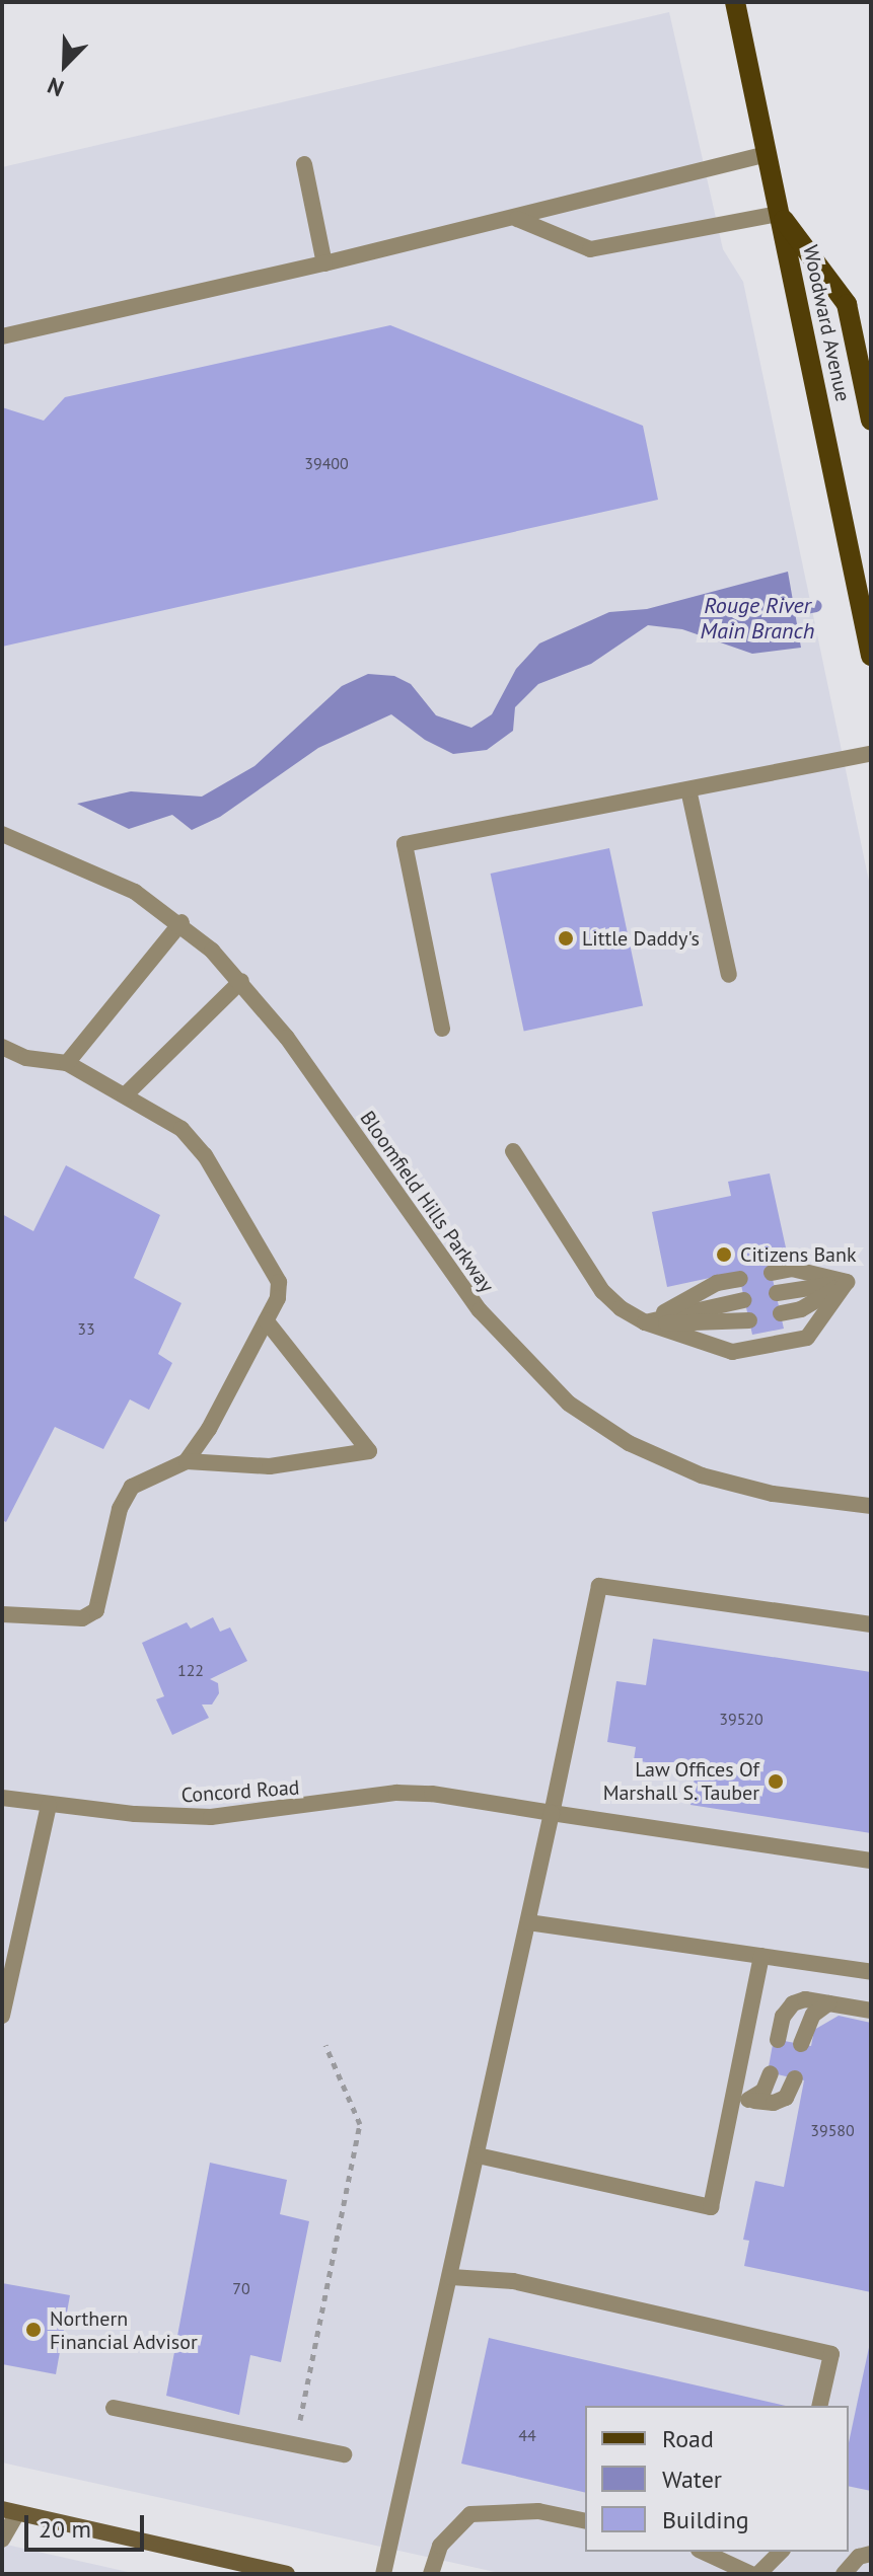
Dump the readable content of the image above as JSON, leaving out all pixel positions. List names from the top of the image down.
{
  "streets": {
    "main road": ["Woodward Avenue"],
    "street": ["Bloomfield Hills Parkway", "Concord Road"]
  },
  "water": ["Rouge River Main Branch"],
  "places": [
    "Little Daddy's",
    "Citizens Bank",
    "Law Offices Of Marshall S. Tauber",
    "Northern Financial Advisor"
  ],
  "house_numbers": [
    "39400",
    "33",
    "122",
    "39520",
    "39580",
    "70",
    "44"
  ],
  "legend": ["Road", "Water", "Building"],
  "scale_bar": "20 m",
  "north": "bottom left"
}
